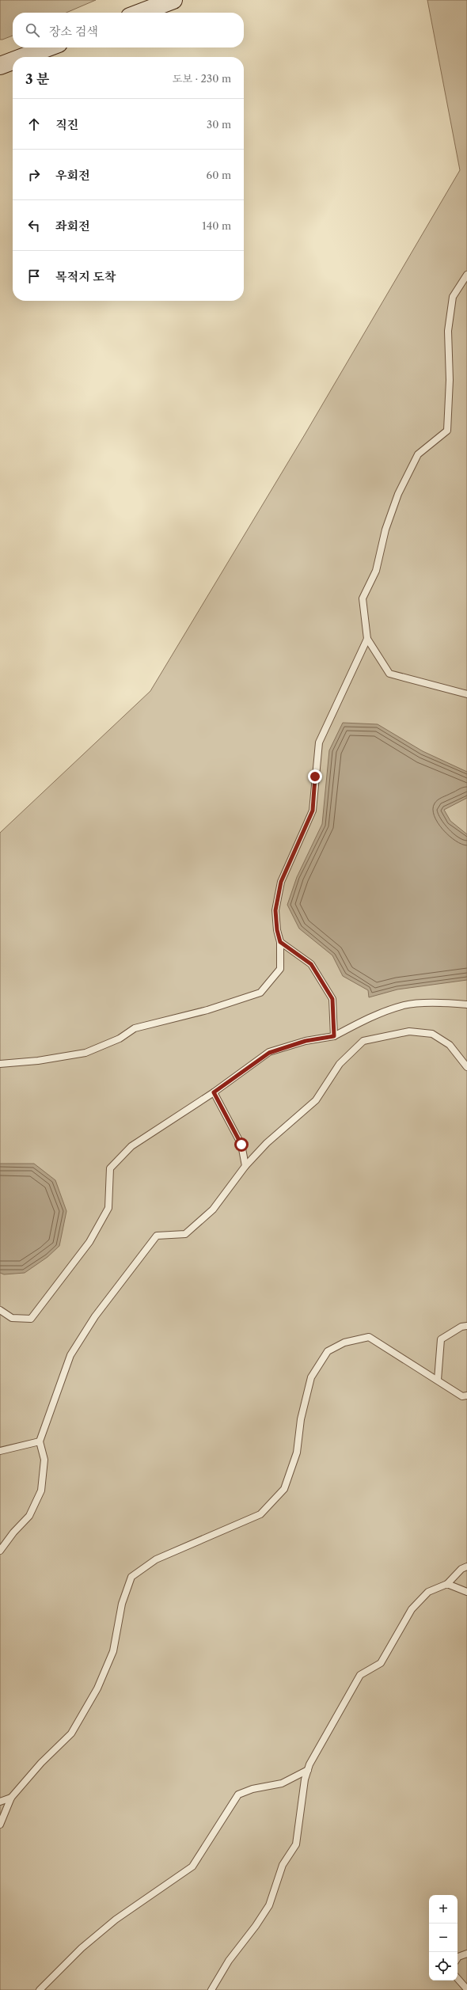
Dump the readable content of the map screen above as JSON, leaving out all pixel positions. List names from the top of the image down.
{
  "page": {
    "search": "장소 검색",
    "heading": ["3 분", "도보 · 230 m"],
    "list": [
      ["직진", "30 m"],
      ["우회전", "60 m"],
      ["좌회전", "140 m"],
      "목적지 도착"
    ],
    "map_buttons": ["+", "−"]
  }
}
